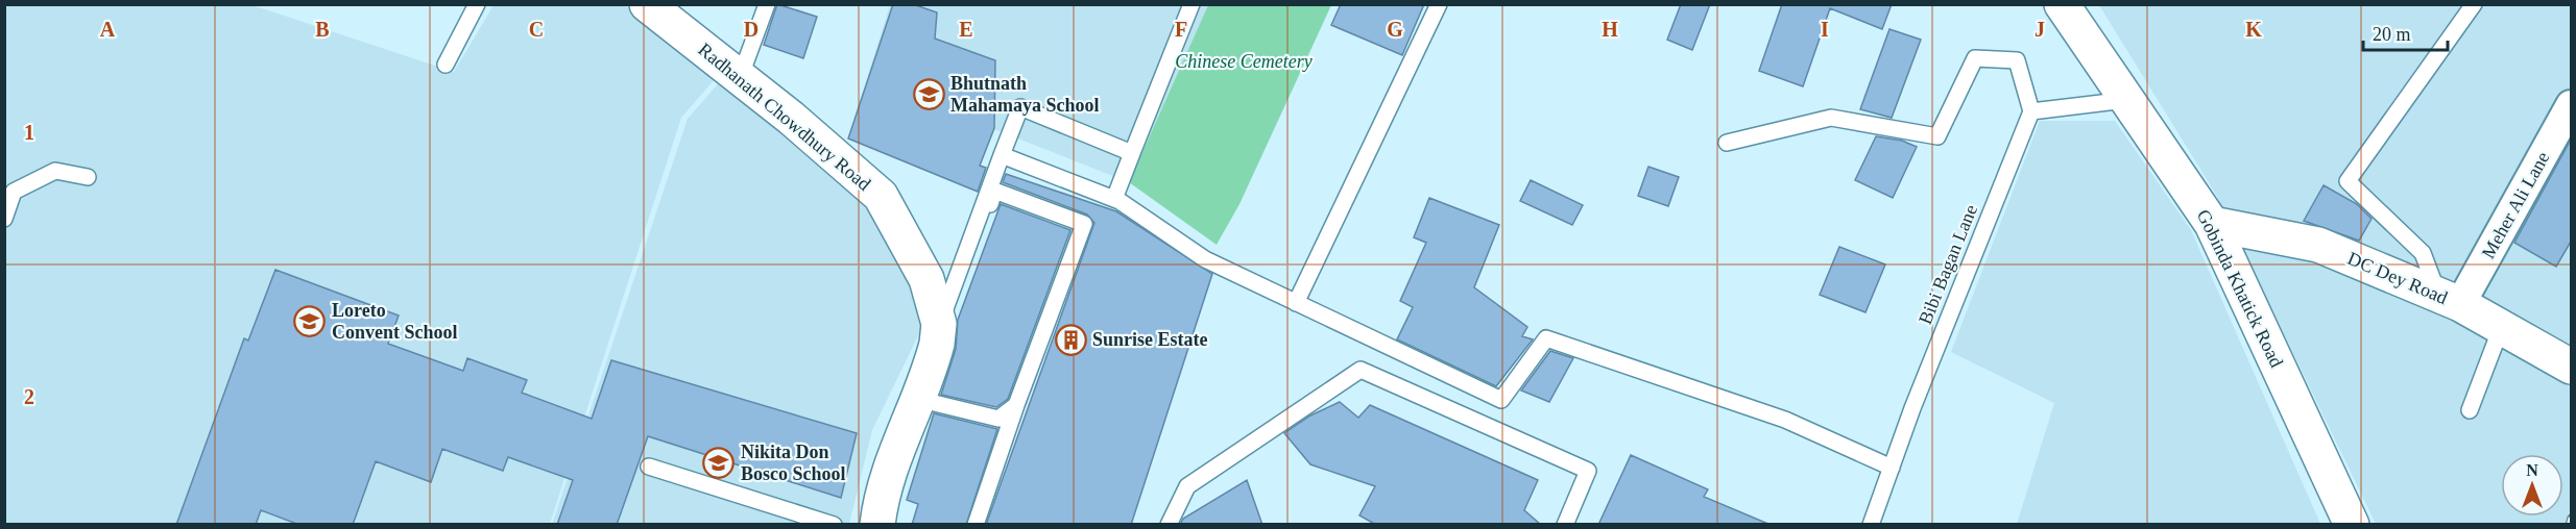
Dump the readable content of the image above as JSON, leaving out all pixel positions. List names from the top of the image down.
{
  "streets": {
    "street": [
      "Radhanath Chowdhury Road",
      "Meher Ali Lane",
      "DC Dey Road",
      "Gobinda Khatick Road"
    ],
    "lane": ["Bibi Bagan Lane"]
  },
  "crossings": [
    ["Meher Ali Lane", "DC Dey Road"],
    ["DC Dey Road", "Gobinda Khatick Road"]
  ],
  "parks": ["Chinese Cemetery"],
  "places": {
    "school or university": ["Bhutnath Mahamaya School", "Loreto Convent School", "Nikita Don Bosco School"],
    "building": ["Sunrise Estate"]
  },
  "scale_bar": "20 m",
  "north": "top",
  "grid": {
    "columns": [
      "A",
      "B",
      "C",
      "D",
      "E",
      "F",
      "G",
      "H",
      "I",
      "J",
      "K"
    ],
    "rows": ["1", "2"]
  }
}
